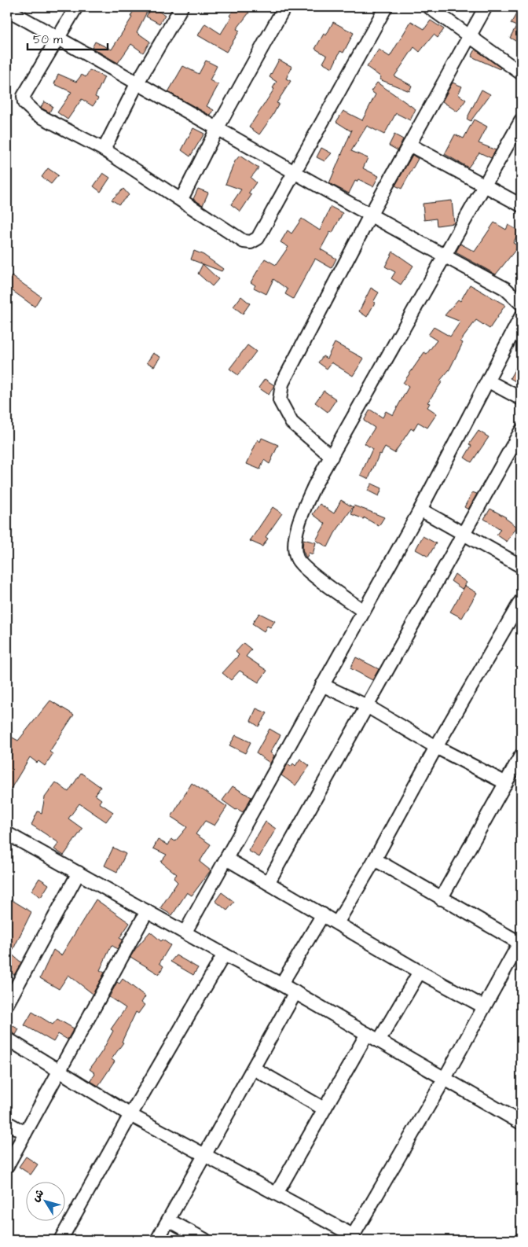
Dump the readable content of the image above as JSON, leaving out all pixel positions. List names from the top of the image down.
{
  "scale_bar": "50 m",
  "north": "top left"
}
